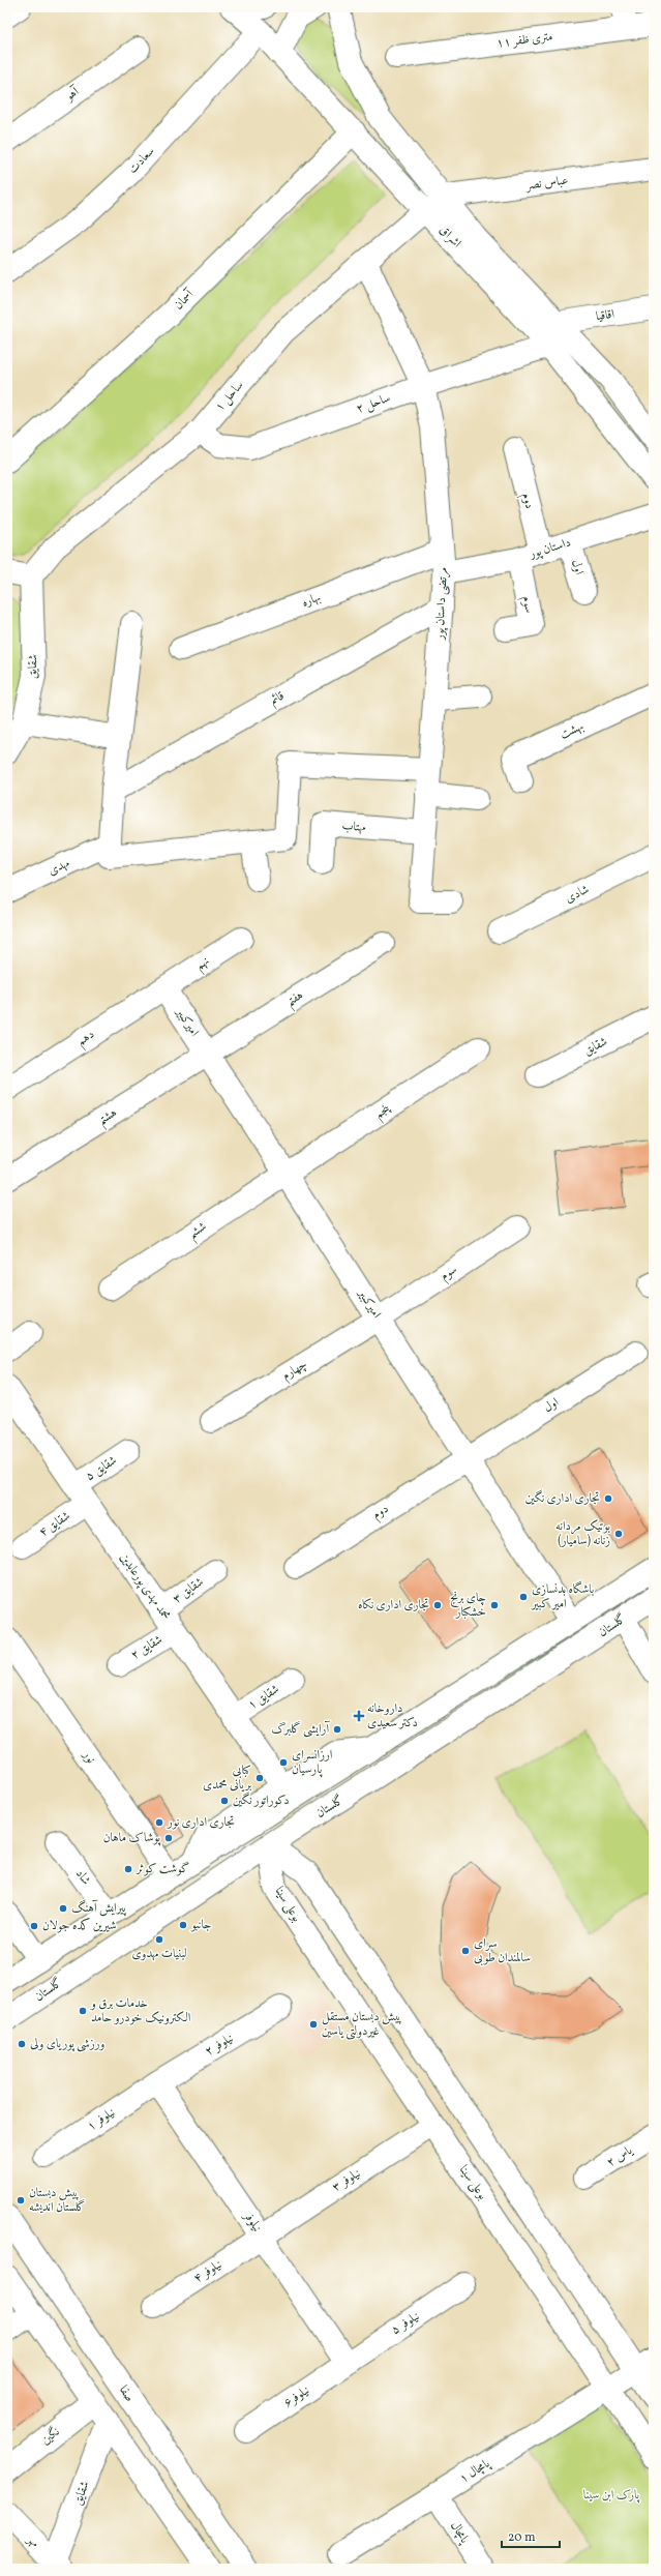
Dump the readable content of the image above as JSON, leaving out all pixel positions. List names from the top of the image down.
{
  "streets": {
    "street": [
      "۱۱ متری ظفر",
      "آهو",
      "سعادت",
      "عباس نصر",
      "اشراق",
      "آسمان",
      "اقاقیا",
      "ساحل ۱",
      "ساحل ۲",
      "دوم",
      "داستان پور",
      "اول",
      "بهاره",
      "مرتضی داستان پور",
      "سوم",
      "شقایق",
      "قائم",
      "بهشت",
      "مهتاب",
      "مهدی",
      "شادی",
      "نهم",
      "هفتم",
      "امیرکبیر",
      "دهم",
      "پنجم",
      "هشتم",
      "ششم",
      "چهارم",
      "شقایق ۵",
      "شقایق ۴",
      "محمد مهدی پورعابدین",
      "شقایق ۳",
      "گلستان",
      "شقایق ۲",
      "شقایق ۱",
      "نور",
      "شاد",
      "بوعلی سینا",
      "نیلوفر ۲",
      "نیلوفر ۱",
      "یاس ۲",
      "نیلوفر ۳",
      "نیلوفر",
      "نیلوفر ۴",
      "نیلوفر ۵",
      "صفا",
      "نیلوفر۶",
      "نگین",
      "پامچال ۱",
      "پامچال",
      "مهر"
    ]
  },
  "crossings": [
    ["سعادت", "اشراق"],
    ["عباس نصر", "اشراق"],
    ["عباس نصر", "ساحل ۱"],
    ["اشراق", "آسمان"],
    ["اشراق", "اقاقیا"],
    ["اشراق", "ساحل ۱"],
    ["اشراق", "ساحل ۲"],
    ["ساحل ۱", "ساحل ۲"],
    ["ساحل ۱", "مرتضی داستان پور"],
    ["ساحل ۱", "شقایق"],
    ["ساحل ۲", "مرتضی داستان پور"],
    ["دوم", "داستان پور"],
    ["دوم", "اول"],
    ["دوم", "امیرکبیر"],
    ["داستان پور", "اول"],
    ["داستان پور", "بهاره"],
    ["داستان پور", "مرتضی داستان پور"],
    ["داستان پور", "سوم"],
    ["اول", "امیرکبیر"],
    ["بهاره", "مرتضی داستان پور"],
    ["مرتضی داستان پور", "قائم"],
    ["مرتضی داستان پور", "مهتاب"],
    ["سوم", "امیرکبیر"],
    ["سوم", "چهارم"],
    ["شقایق", "مهر"],
    ["نهم", "امیرکبیر"],
    ["نهم", "دهم"],
    ["هفتم", "امیرکبیر"],
    ["هفتم", "هشتم"],
    ["امیرکبیر", "دهم"],
    ["امیرکبیر", "پنجم"],
    ["امیرکبیر", "هشتم"],
    ["امیرکبیر", "ششم"],
    ["امیرکبیر", "چهارم"],
    ["امیرکبیر", "گلستان"],
    ["پنجم", "ششم"],
    ["شقایق ۵", "شقایق ۴"],
    ["شقایق ۵", "محمد مهدی پورعابدین"],
    ["شقایق ۴", "محمد مهدی پورعابدین"],
    ["محمد مهدی پورعابدین", "شقایق ۳"],
    ["محمد مهدی پورعابدین", "شقایق ۲"],
    ["محمد مهدی پورعابدین", "شقایق ۱"],
    ["گلستان", "نور"],
    ["گلستان", "شاد"],
    ["گلستان", "بوعلی سینا"],
    ["بوعلی سینا", "نیلوفر ۳"],
    ["بوعلی سینا", "پامچال ۱"],
    ["نیلوفر ۲", "نیلوفر ۱"],
    ["نیلوفر ۲", "نیلوفر"],
    ["نیلوفر ۱", "نیلوفر"],
    ["نیلوفر ۳", "نیلوفر"],
    ["نیلوفر ۳", "نیلوفر ۴"],
    ["نیلوفر", "نیلوفر ۴"],
    ["نیلوفر", "نیلوفر ۵"],
    ["نیلوفر", "نیلوفر۶"],
    ["نیلوفر ۵", "نیلوفر۶"],
    ["پامچال ۱", "پامچال"]
  ],
  "parks": ["پارک ابن سینا"],
  "places": {
    "other": [
      "تجاری اداری نگین",
      "بوتیک مردانه زنانه (سامیار)",
      "باشگاه بدنسازی امیر کبیر",
      "تجاری اداری نکاه",
      "چای برنج خشکبار",
      "آرایشی گلبرگ",
      "ارزانسرای پارسیان",
      "کبابی بریانی محمدی",
      "دکوراتور نگین",
      "تجاری اداری نور",
      "پوشاک ماهان",
      "گوشت کوثر",
      "پیرایش آهنگ",
      "جانبو",
      "شیرین کده جولان",
      "لبنیات مهدوی",
      "سرای سالمندان طوبی",
      "خدمات برق و الکترونیک خودرو حامد",
      "پیش دبستان مستقل غیردولتی یاسین",
      "ورزشی پوریای ولی",
      "پیش دبستان گلستان اندیشه"
    ],
    "health": ["داروخانه دکتر سعیدی"]
  },
  "scale_bar": "20 m"
}
